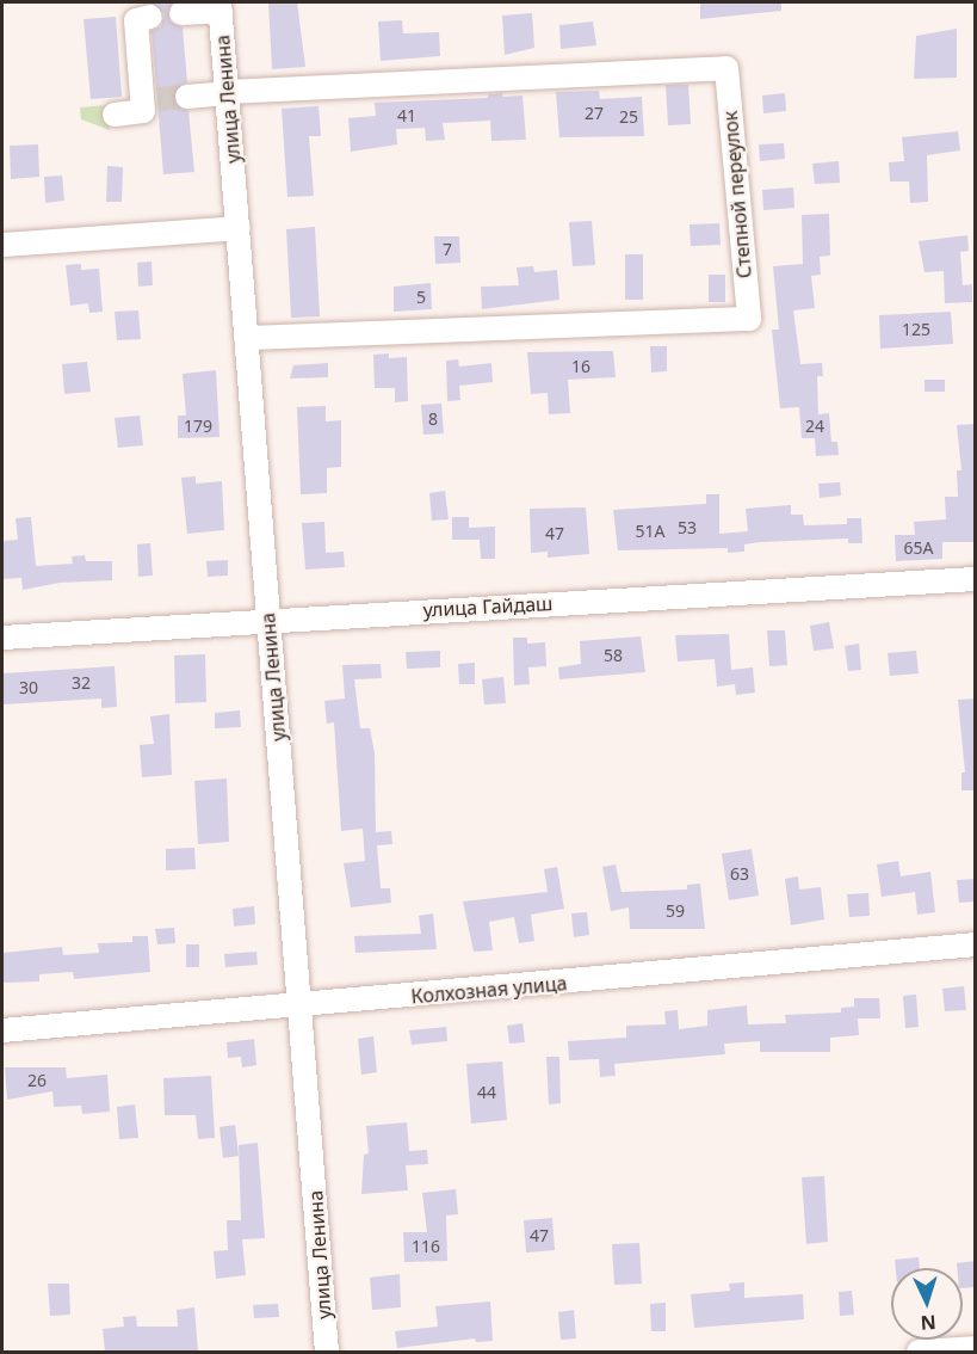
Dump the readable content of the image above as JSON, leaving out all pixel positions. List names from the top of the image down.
{
  "streets": {
    "street": [
      "улица Ленина",
      "Степной переулок",
      "улица Гайдаш",
      "Колхозная улица"
    ]
  },
  "crossings": [
    ["улица Ленина", "Степной переулок"],
    ["улица Ленина", "улица Гайдаш"],
    ["улица Ленина", "Колхозная улица"]
  ],
  "house_numbers": [
    "27",
    "41",
    "25",
    "7",
    "5",
    "125",
    "16",
    "8",
    "179",
    "24",
    "53",
    "51А",
    "47",
    "65А",
    "58",
    "32",
    "30",
    "63",
    "59",
    "26",
    "44",
    "47",
    "116"
  ],
  "north": "bottom"
}
